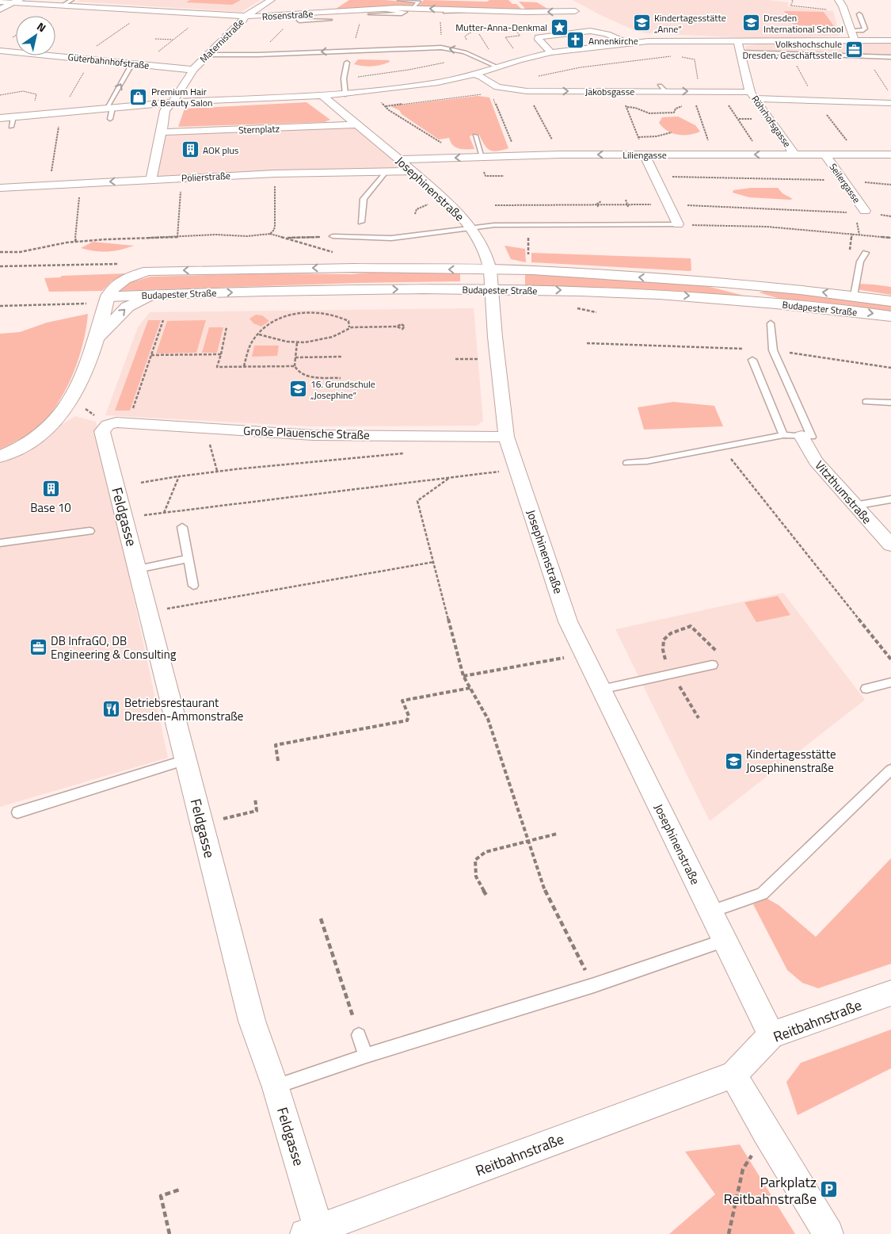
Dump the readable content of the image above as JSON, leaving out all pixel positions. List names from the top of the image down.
{
  "streets": {
    "main road": ["Budapester Straße"],
    "street": [
      "Rosenstraße",
      "Maternistraße",
      "Güterbahnhofstraße",
      "Jakobsgasse",
      "Röhrhofsgasse",
      "Sternplatz",
      "Liliengasse",
      "Polierstraße",
      "Seilergasse",
      "Josephinenstraße",
      "Große Plauensche Straße",
      "Vitzthumstraße",
      "Feldgasse",
      "Reitbahnstraße"
    ]
  },
  "crossings": [
    ["Rosenstraße", "Maternistraße"],
    ["Maternistraße", "Güterbahnhofstraße"],
    ["Jakobsgasse", "Röhrhofsgasse"],
    ["Röhrhofsgasse", "Liliengasse"],
    ["Sternplatz", "Josephinenstraße"],
    ["Liliengasse", "Seilergasse"],
    ["Liliengasse", "Josephinenstraße"],
    ["Polierstraße", "Josephinenstraße"],
    ["Josephinenstraße", "Budapester Straße"],
    ["Josephinenstraße", "Große Plauensche Straße"],
    ["Josephinenstraße", "Reitbahnstraße"],
    ["Große Plauensche Straße", "Feldgasse"],
    ["Feldgasse", "Reitbahnstraße"]
  ],
  "places": {
    "school or university": [
      "Kindertagesstätte „Anne“",
      "Dresden International School",
      "16. Grundschule „Josephine“",
      "Kindertagesstätte Josephinenstraße"
    ],
    "place": ["Mutter-Anna-Denkmal"],
    "church": ["Annenkirche"],
    "office": ["Volkshochschule Dresden, Geschäftsstelle", "DB InfraGO, DB Engineering & Consulting"],
    "shop": ["Premium Hair & Beauty Salon"],
    "building": ["AOK plus", "Base 10"],
    "restaurant": ["Betriebsrestaurant Dresden-Ammonstraße"],
    "parking": ["Parkplatz Reitbahnstraße"]
  },
  "north": "top right"
}
